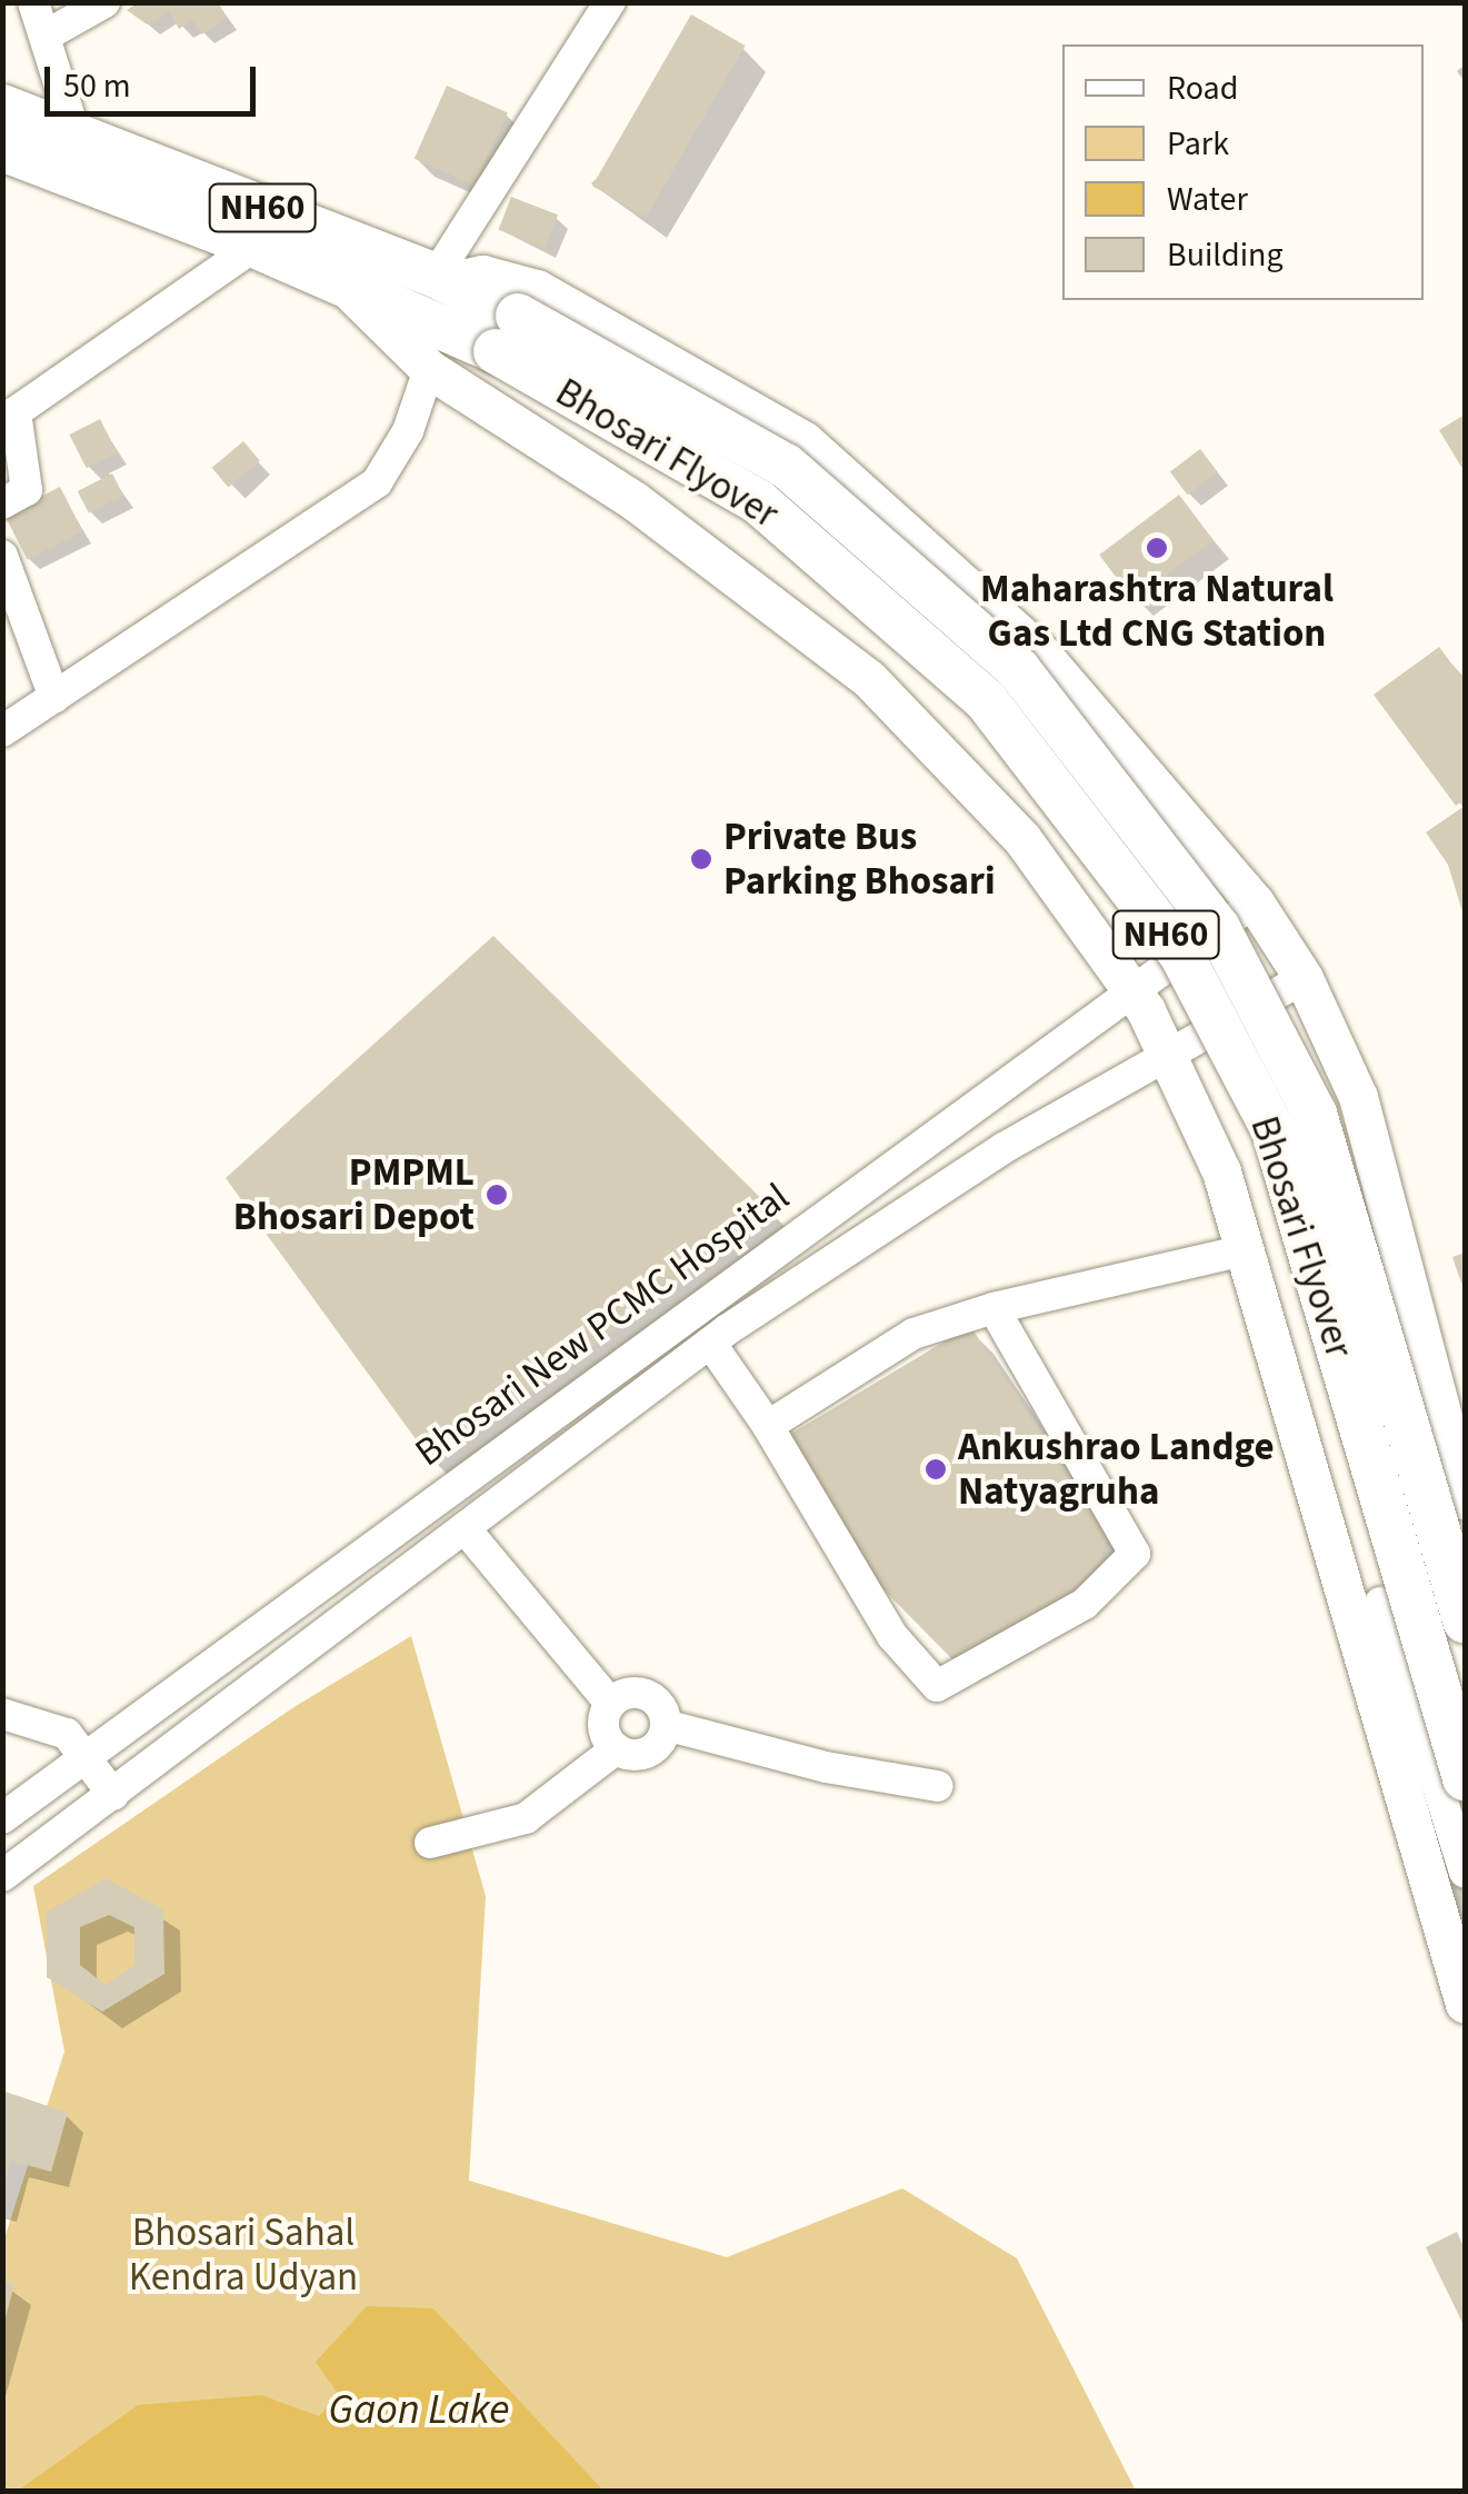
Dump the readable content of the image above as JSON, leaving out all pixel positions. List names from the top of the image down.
{
  "streets": {
    "highway": ["NH60", "Bhosari Flyover"],
    "street": ["Bhosari New PCMC Hospital"]
  },
  "crossings": [
    ["NH60", "Bhosari Flyover"]
  ],
  "water": ["Gaon Lake"],
  "parks": ["Bhosari Sahal Kendra Udyan"],
  "places": [
    "Maharashtra Natural Gas Ltd CNG Station",
    "Private Bus Parking Bhosari",
    "PMPML Bhosari Depot",
    "Ankushrao Landge Natyagruha"
  ],
  "legend": [
    "Road",
    "Park",
    "Water",
    "Building"
  ],
  "scale_bar": "50 m"
}
